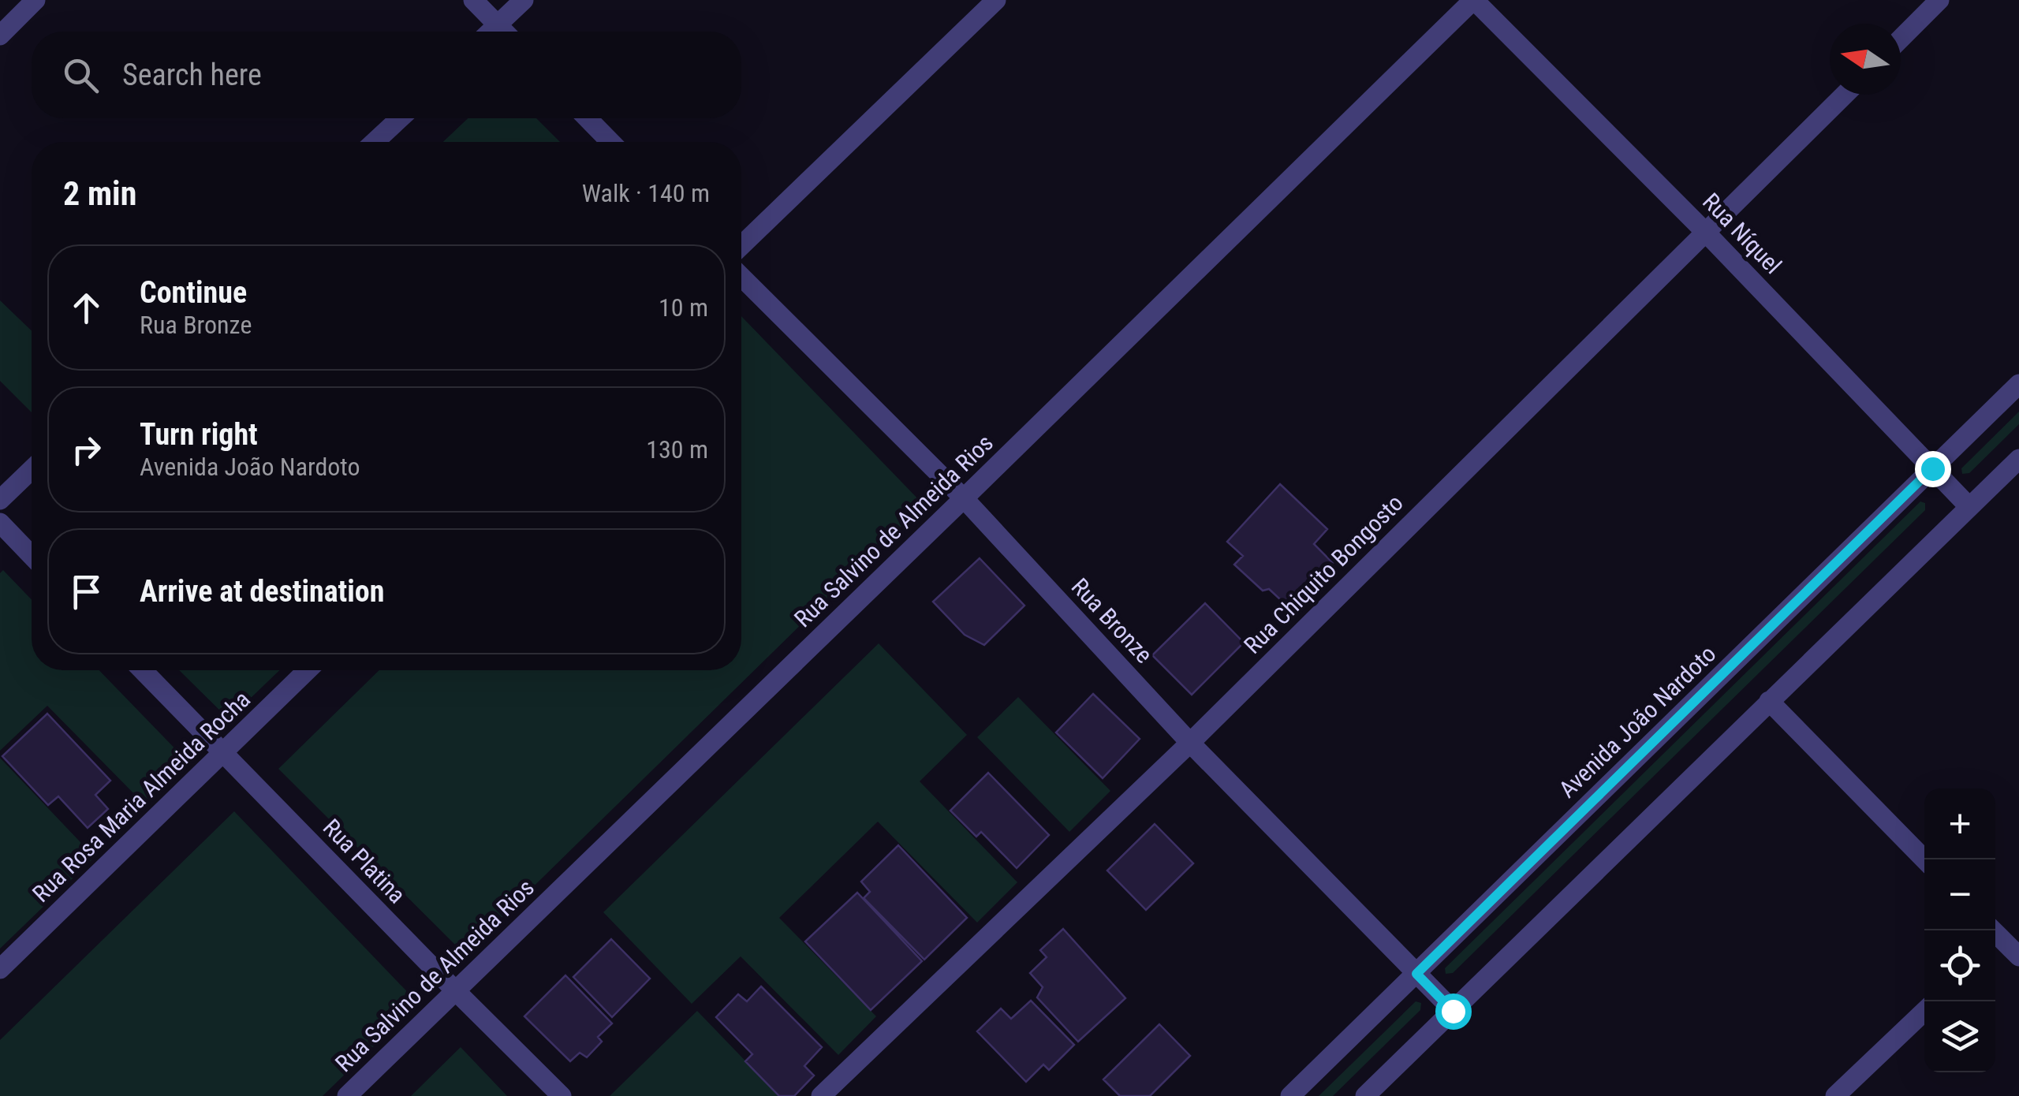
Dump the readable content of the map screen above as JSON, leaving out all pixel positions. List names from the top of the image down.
{
  "streets": {
    "street": [
      "Rua Níquel",
      "Rua Salvino de Almeida Rios",
      "Rua Chiquito Bongosto",
      "Rua Bronze",
      "Avenida João Nardoto",
      "Rua Rosa Maria Almeida Rocha",
      "Rua Platina"
    ]
  },
  "crossings": [
    ["Rua Níquel", "Rua Salvino de Almeida Rios"],
    ["Rua Níquel", "Rua Chiquito Bongosto"],
    ["Rua Níquel", "Avenida João Nardoto"],
    ["Rua Salvino de Almeida Rios", "Rua Bronze"],
    ["Rua Salvino de Almeida Rios", "Rua Platina"],
    ["Rua Chiquito Bongosto", "Rua Bronze"],
    ["Rua Bronze", "Avenida João Nardoto"],
    ["Rua Rosa Maria Almeida Rocha", "Rua Platina"]
  ],
  "north": "left",
  "page": {
    "search": "Search here",
    "heading": ["2 min", "Walk · 140 m"],
    "list": [
      ["Continue", "Rua Bronze", "10 m"],
      ["Turn right", "Avenida João Nardoto", "130 m"],
      "Arrive at destination"
    ],
    "map_buttons": ["+", "−"]
  }
}
